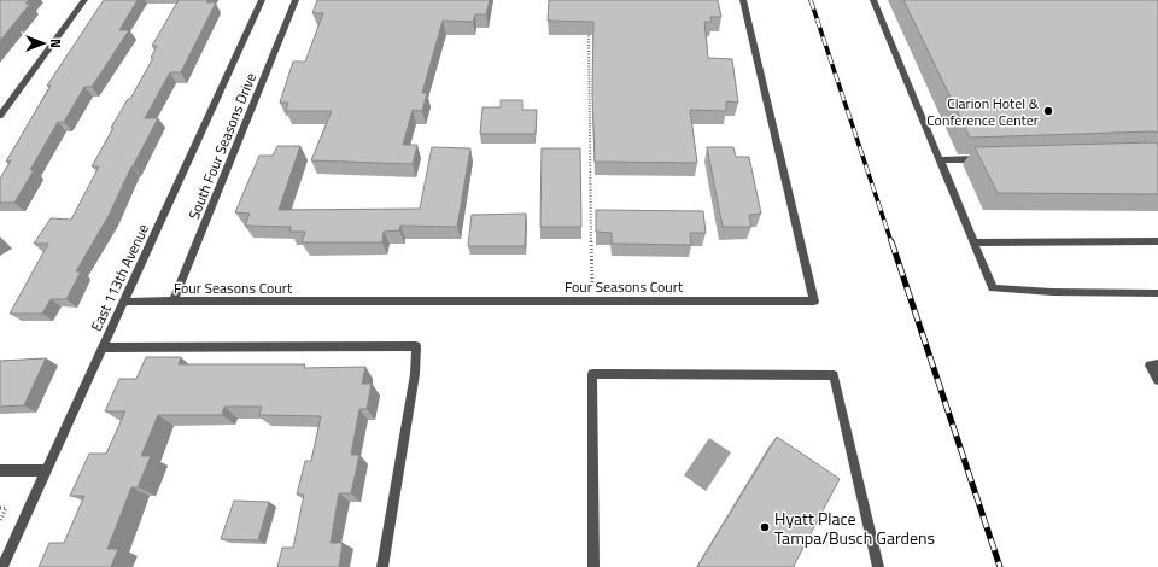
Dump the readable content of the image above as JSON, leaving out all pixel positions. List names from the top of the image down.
{
  "streets": {
    "street": ["South Four Seasons Drive", "East 113th Avenue", "Four Seasons Court"]
  },
  "crossings": [
    ["South Four Seasons Drive", "Four Seasons Court"],
    ["East 113th Avenue", "Four Seasons Court"]
  ],
  "places": ["Clarion Hotel & Conference Center", "Hyatt Place Tampa/Busch Gardens"],
  "north": "right"
}
